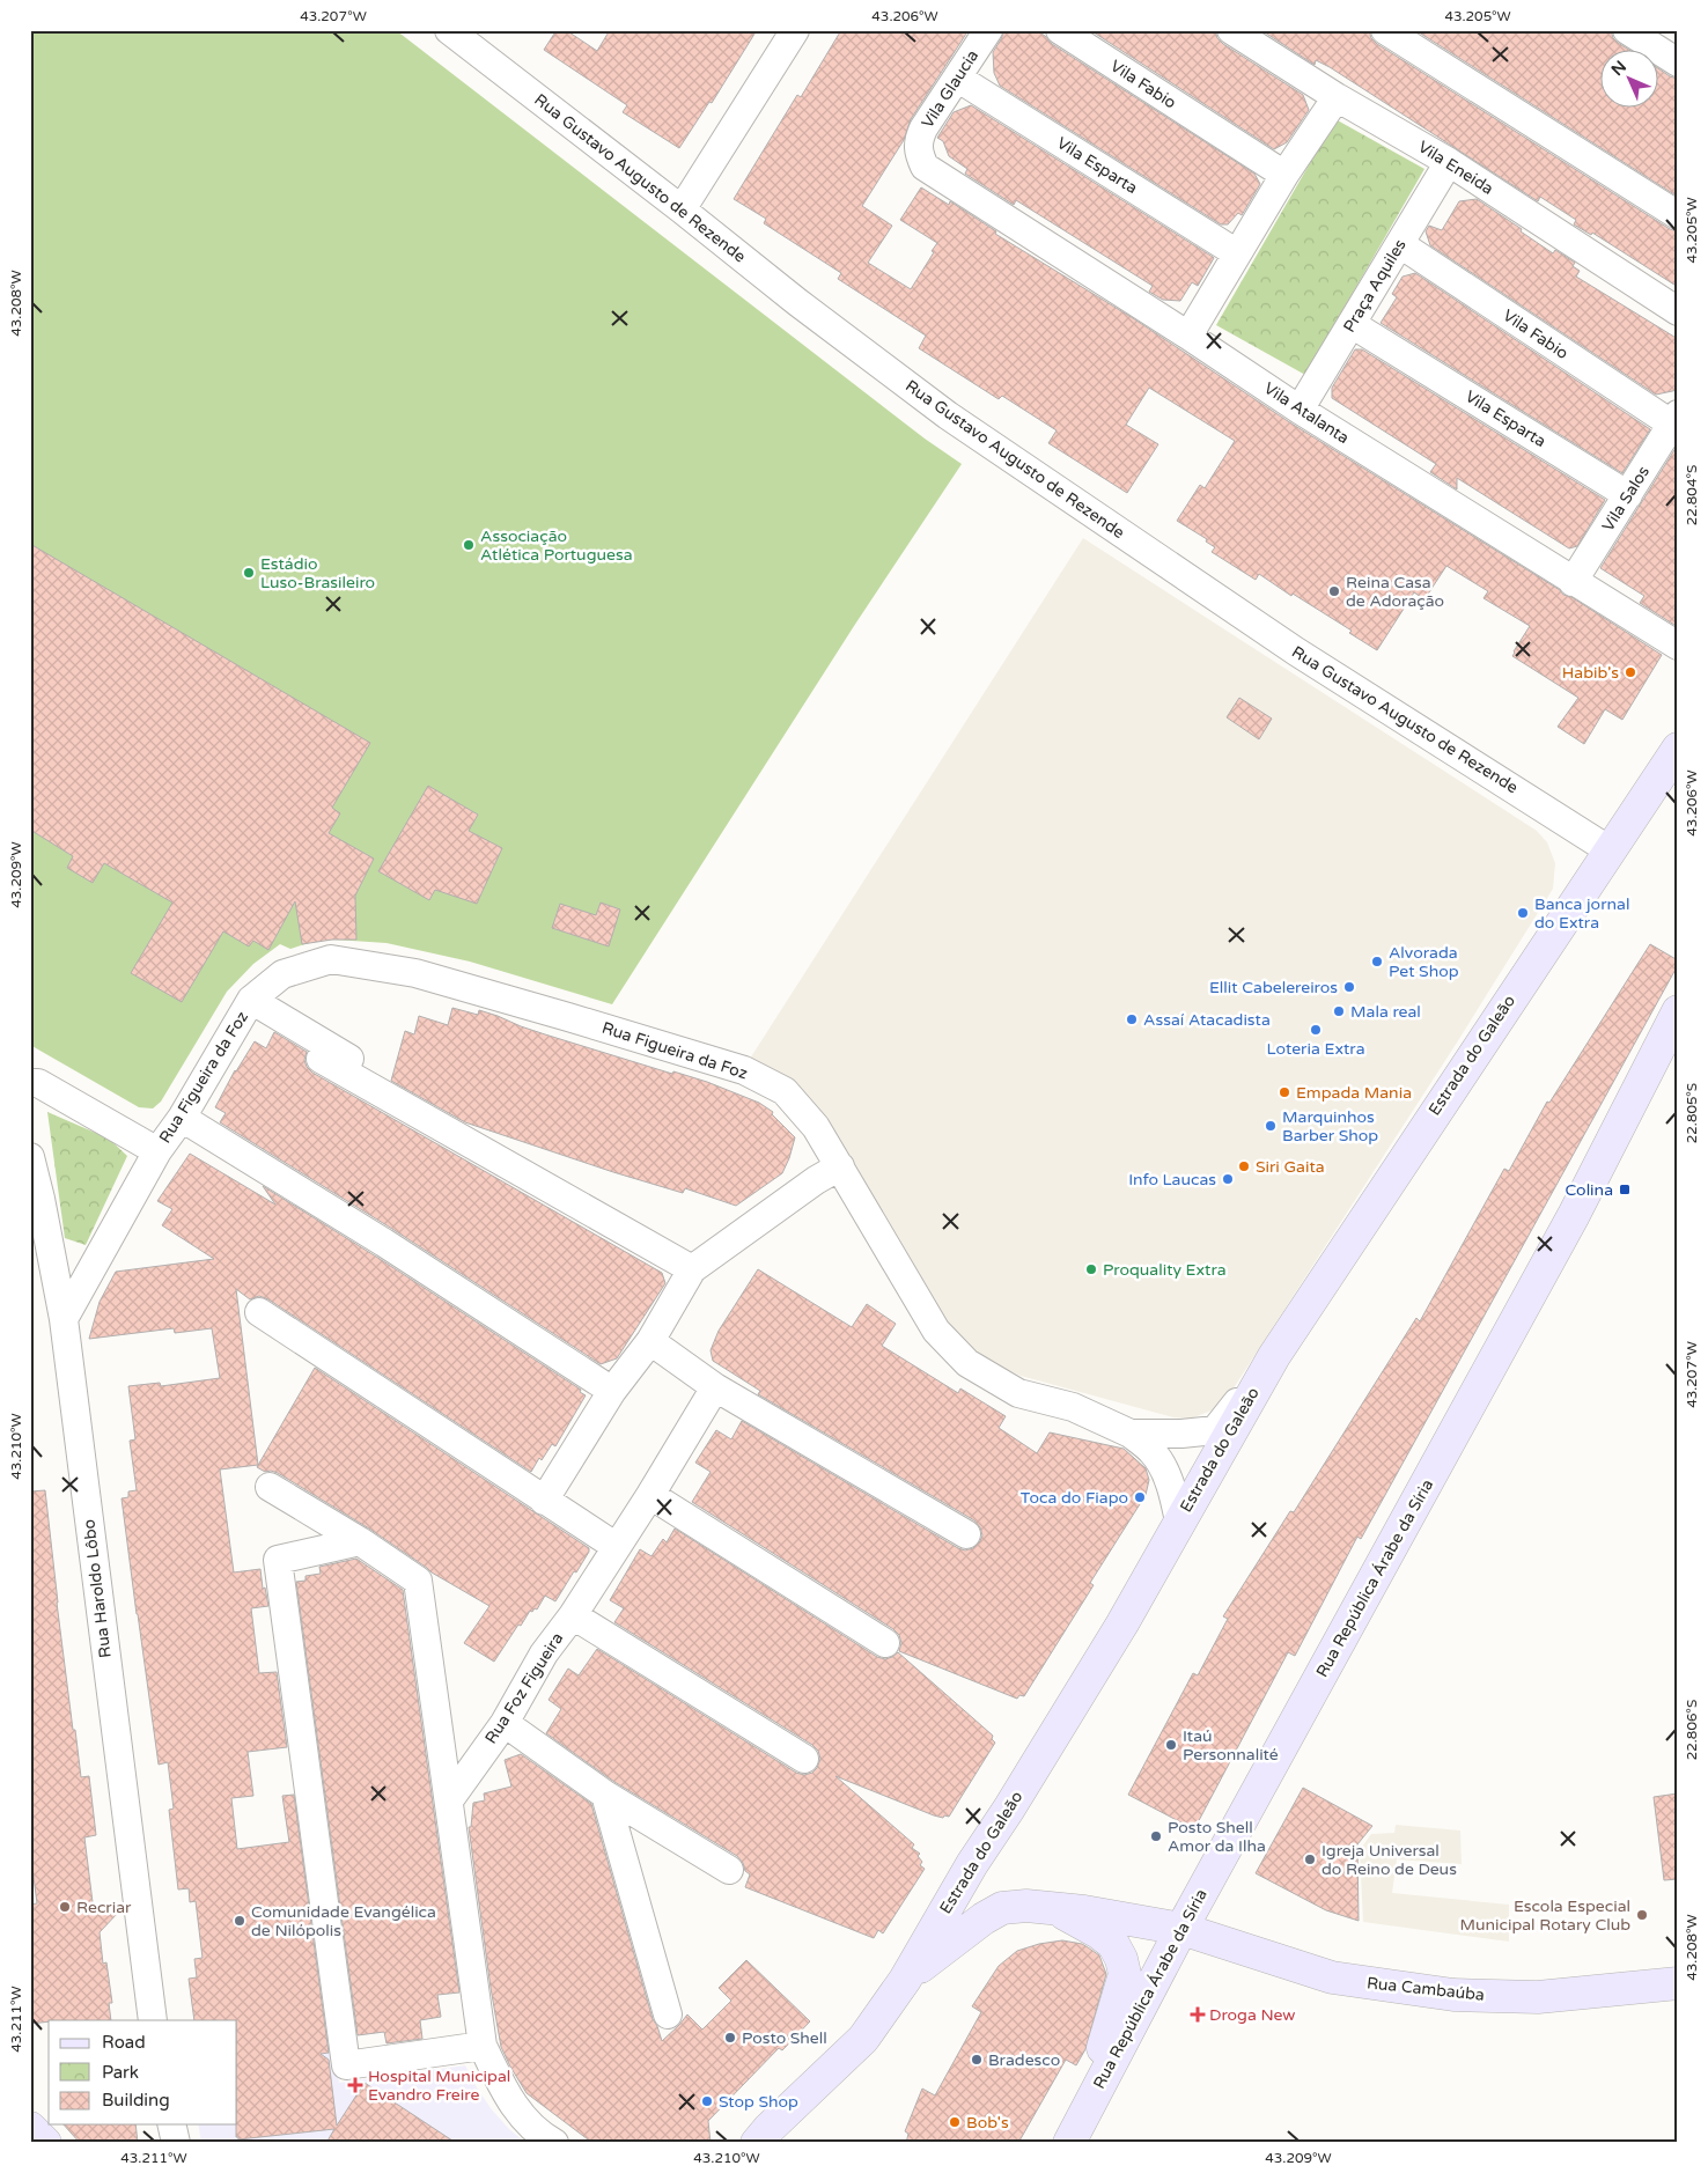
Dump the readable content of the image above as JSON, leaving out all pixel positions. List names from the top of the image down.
{
  "streets": {
    "main road": ["Estrada do Galeão", "Rua República Árabe da Síria", "Rua Cambaúba"],
    "street": [
      "Vila Fabio",
      "Vila Glaucia",
      "Vila Esparta",
      "Vila Eneida",
      "Rua Gustavo Augusto de Rezende",
      "Praça Aquiles",
      "Vila Atalanta",
      "Vila Salos",
      "Rua Figueira da Foz",
      "Rua Haroldo Lôbo",
      "Rua Foz Figueira"
    ]
  },
  "crossings": [
    ["Vila Fabio", "Praça Aquiles"],
    ["Vila Fabio", "Vila Salos"],
    ["Vila Glaucia", "Vila Esparta"],
    ["Vila Glaucia", "Vila Atalanta"],
    ["Vila Esparta", "Praça Aquiles"],
    ["Vila Esparta", "Vila Salos"],
    ["Vila Eneida", "Praça Aquiles"],
    ["Rua Gustavo Augusto de Rezende", "Estrada do Galeão"],
    ["Praça Aquiles", "Vila Atalanta"],
    ["Vila Atalanta", "Vila Salos"],
    ["Rua Figueira da Foz", "Estrada do Galeão"],
    ["Rua Figueira da Foz", "Rua Haroldo Lôbo"],
    ["Estrada do Galeão", "Rua Cambaúba"],
    ["Rua República Árabe da Síria", "Rua Cambaúba"]
  ],
  "places": {
    "other": [
      "Associação Atlética Portuguesa",
      "Estádio Luso-Brasileiro",
      "Reina Casa de Adoração",
      "Habib's",
      "Banca jornal do Extra",
      "Alvorada Pet Shop",
      "Ellit Cabelereiros",
      "Mala real",
      "Assaí Atacadista",
      "Loteria Extra",
      "Empada Mania",
      "Marquinhos Barber Shop",
      "Siri Gaita",
      "Info Laucas",
      "Proquality Extra",
      "Toca do Fiapo",
      "Itaú Personnalité",
      "Posto Shell Amor da Ilha",
      "Igreja Universal do Reino de Deus",
      "Recriar",
      "Escola Especial Municipal Rotary Club",
      "Comunidade Evangélica de Nilópolis",
      "Posto Shell",
      "Bradesco",
      "Stop Shop",
      "Bob's"
    ],
    "transit": ["Colina"],
    "health": ["Droga New", "Hospital Municipal Evandro Freire"]
  },
  "legend": ["Road", "Park", "Building"],
  "north": "top left",
  "coordinates": [
    "43.207°W",
    "43.206°W",
    "43.205°W",
    "43.208°W",
    "22.804°S",
    "43.209°W",
    "22.805°S",
    "43.210°W",
    "22.806°S",
    "43.211°W"
  ]
}
